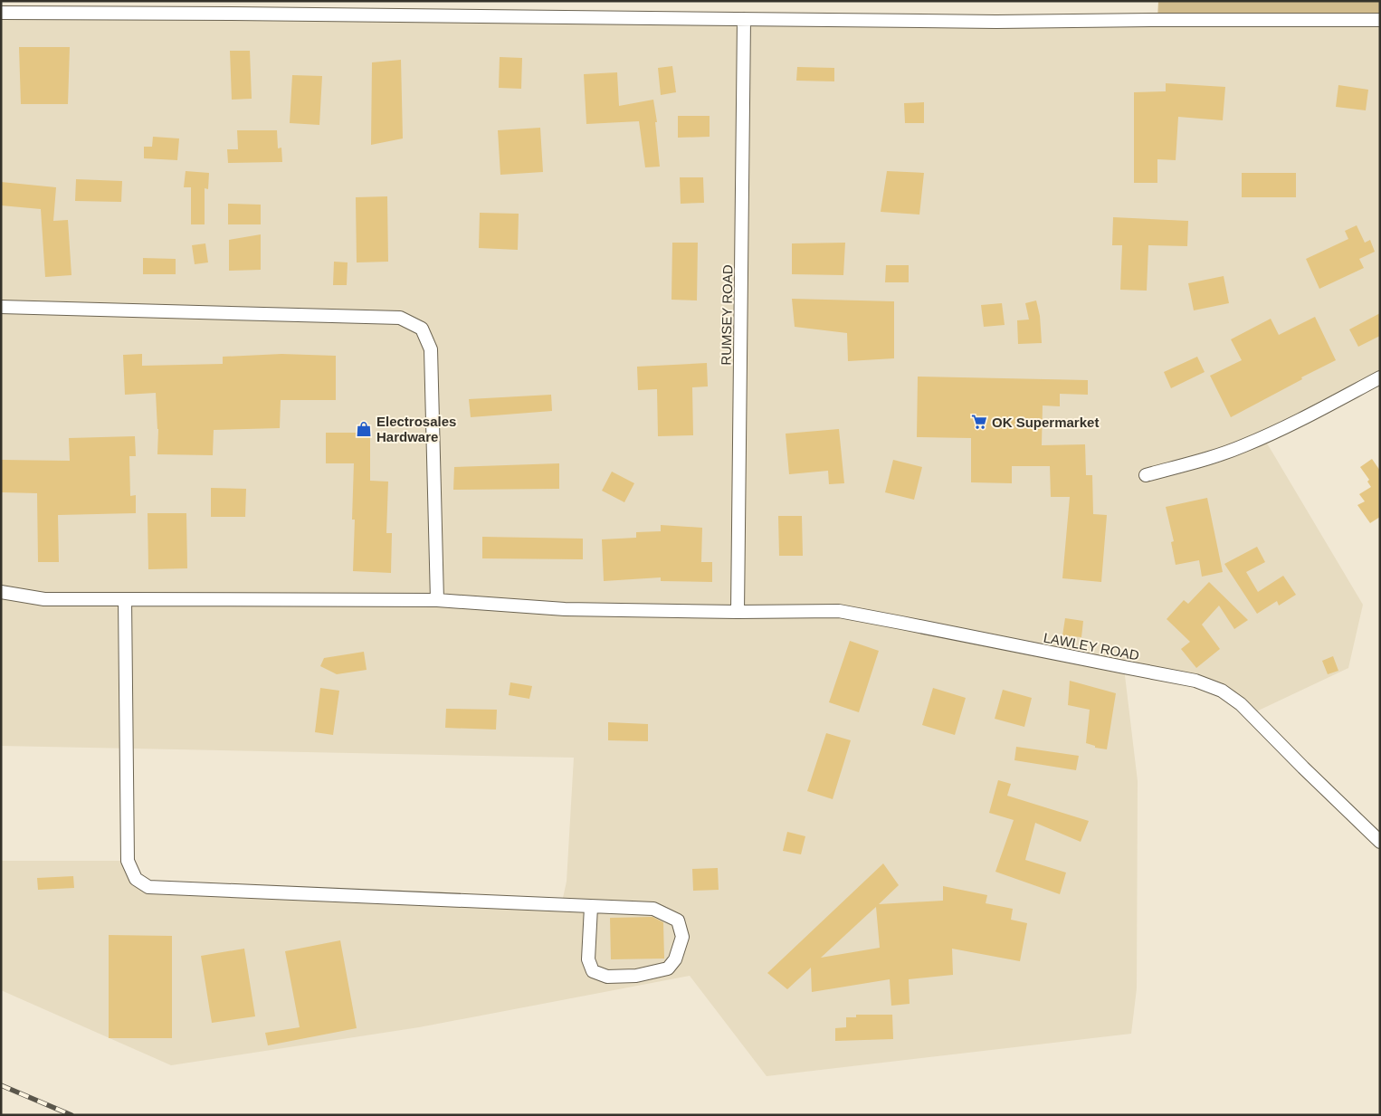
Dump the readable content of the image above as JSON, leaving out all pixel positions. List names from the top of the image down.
{
  "streets": {
    "street": ["RUMSEY ROAD", "LAWLEY ROAD"]
  },
  "crossings": [
    ["RUMSEY ROAD", "LAWLEY ROAD"]
  ],
  "places": {
    "supermarket": ["OK Supermarket"],
    "shop": ["Electrosales Hardware"]
  }
}
